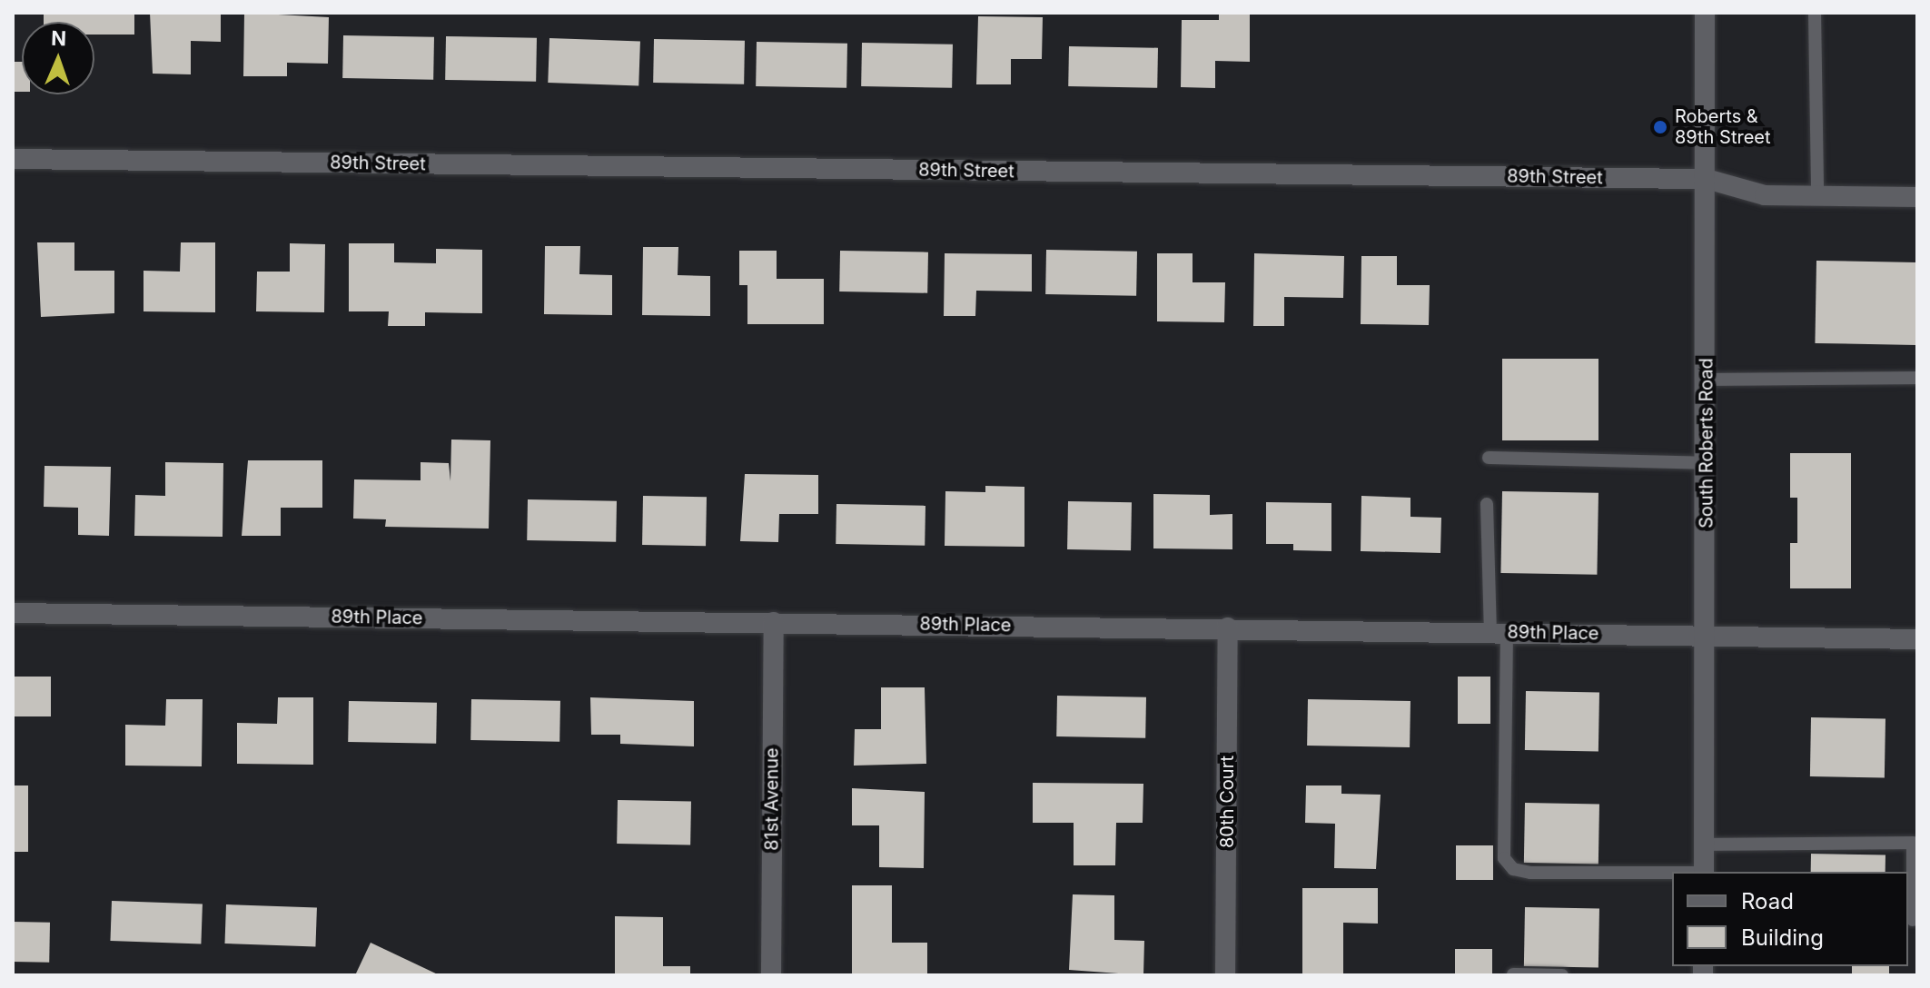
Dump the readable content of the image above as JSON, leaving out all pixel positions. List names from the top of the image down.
{
  "streets": {
    "street": [
      "89th Street",
      "South Roberts Road",
      "89th Place",
      "81st Avenue",
      "80th Court"
    ]
  },
  "crossings": [
    ["89th Street", "South Roberts Road"],
    ["South Roberts Road", "89th Place"],
    ["89th Place", "81st Avenue"],
    ["89th Place", "80th Court"]
  ],
  "places": ["Roberts & 89th Street"],
  "legend": ["Road", "Building"],
  "north": "top"
}
